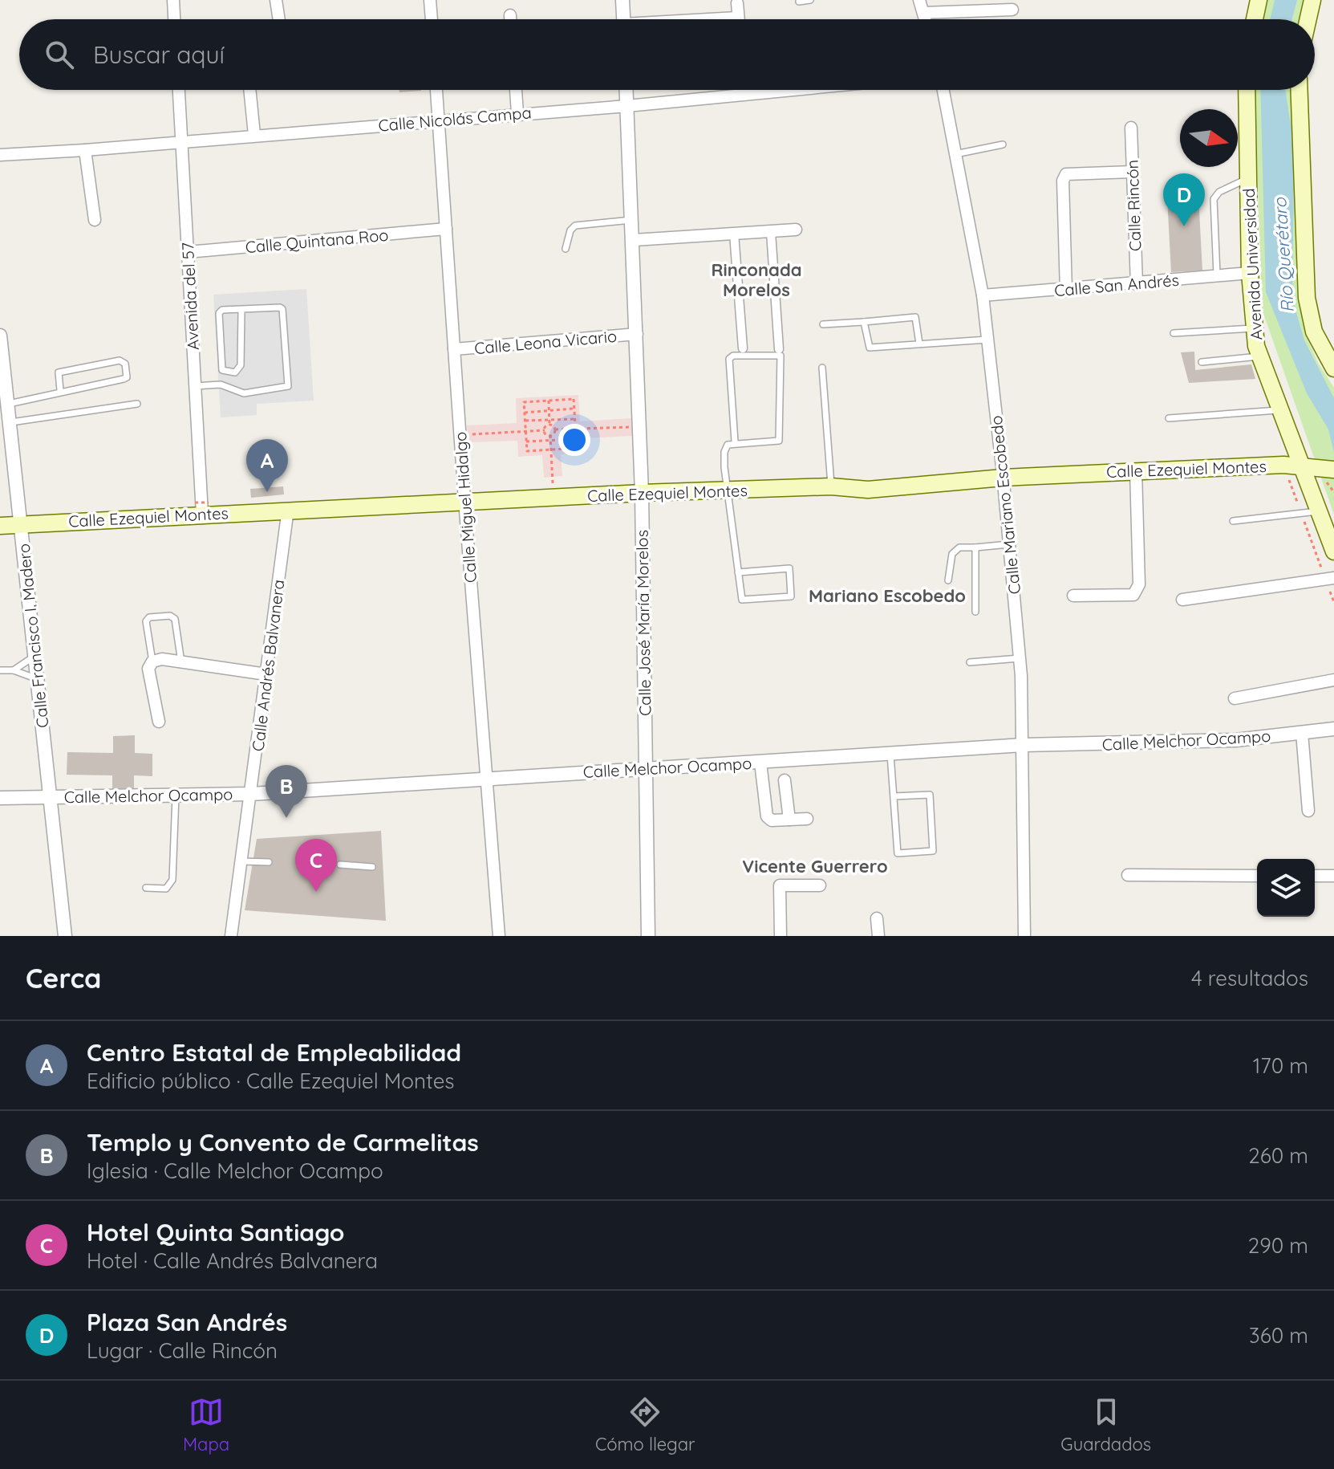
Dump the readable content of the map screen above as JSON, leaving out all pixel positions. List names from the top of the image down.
{
  "streets": {
    "main road": ["Avenida Universidad", "Calle Ezequiel Montes"],
    "street": [
      "Calle Nicolás Campa",
      "Calle Rincón",
      "Calle Quintana Roo",
      "Calle San Andrés",
      "Avenida del 57",
      "Calle Leona Vicario",
      "Calle Mariano Escobedo",
      "Calle Miguel Hidalgo",
      "Calle José María Morelos",
      "Calle Francisco I. Madero",
      "Calle Andrés Balvanera",
      "Calle Melchor Ocampo"
    ]
  },
  "crossings": [
    ["Calle Nicolás Campa", "Avenida del 57"],
    ["Calle Nicolás Campa", "Calle Miguel Hidalgo"],
    ["Calle Nicolás Campa", "Calle José María Morelos"],
    ["Calle Rincón", "Calle San Andrés"],
    ["Calle Quintana Roo", "Avenida del 57"],
    ["Calle Quintana Roo", "Calle Miguel Hidalgo"],
    ["Avenida Universidad", "Calle San Andrés"],
    ["Avenida Universidad", "Calle Ezequiel Montes"],
    ["Calle San Andrés", "Calle Mariano Escobedo"],
    ["Avenida del 57", "Calle Ezequiel Montes"],
    ["Calle Leona Vicario", "Calle Miguel Hidalgo"],
    ["Calle Leona Vicario", "Calle José María Morelos"],
    ["Calle Ezequiel Montes", "Calle Mariano Escobedo"],
    ["Calle Ezequiel Montes", "Calle Miguel Hidalgo"],
    ["Calle Ezequiel Montes", "Calle José María Morelos"],
    ["Calle Ezequiel Montes", "Calle Francisco I. Madero"],
    ["Calle Ezequiel Montes", "Calle Andrés Balvanera"],
    ["Calle Mariano Escobedo", "Calle Melchor Ocampo"],
    ["Calle Miguel Hidalgo", "Calle Melchor Ocampo"],
    ["Calle José María Morelos", "Calle Melchor Ocampo"],
    ["Calle Francisco I. Madero", "Calle Melchor Ocampo"],
    ["Calle Andrés Balvanera", "Calle Melchor Ocampo"]
  ],
  "districts": ["Rinconada Morelos", "Mariano Escobedo", "Vicente Guerrero"],
  "water": ["Río Querétaro"],
  "north": "right",
  "page": {
    "search": "Buscar aquí",
    "pins": [
      "D",
      "A",
      "B",
      "C"
    ],
    "heading": ["Cerca", "4 resultados"],
    "list": [
      {
        "mark": "A",
        "name": "Centro Estatal de Empleabilidad",
        "note": "Edificio público · Calle Ezequiel Montes",
        "value": "170 m"
      },
      {
        "mark": "B",
        "name": "Templo y Convento de Carmelitas",
        "note": "Iglesia · Calle Melchor Ocampo",
        "value": "260 m"
      },
      {
        "mark": "C",
        "name": "Hotel Quinta Santiago",
        "note": "Hotel · Calle Andrés Balvanera",
        "value": "290 m"
      },
      {
        "mark": "D",
        "name": "Plaza San Andrés",
        "note": "Lugar · Calle Rincón",
        "value": "360 m"
      }
    ],
    "nav": ["Mapa", "Cómo llegar", "Guardados"]
  }
}
